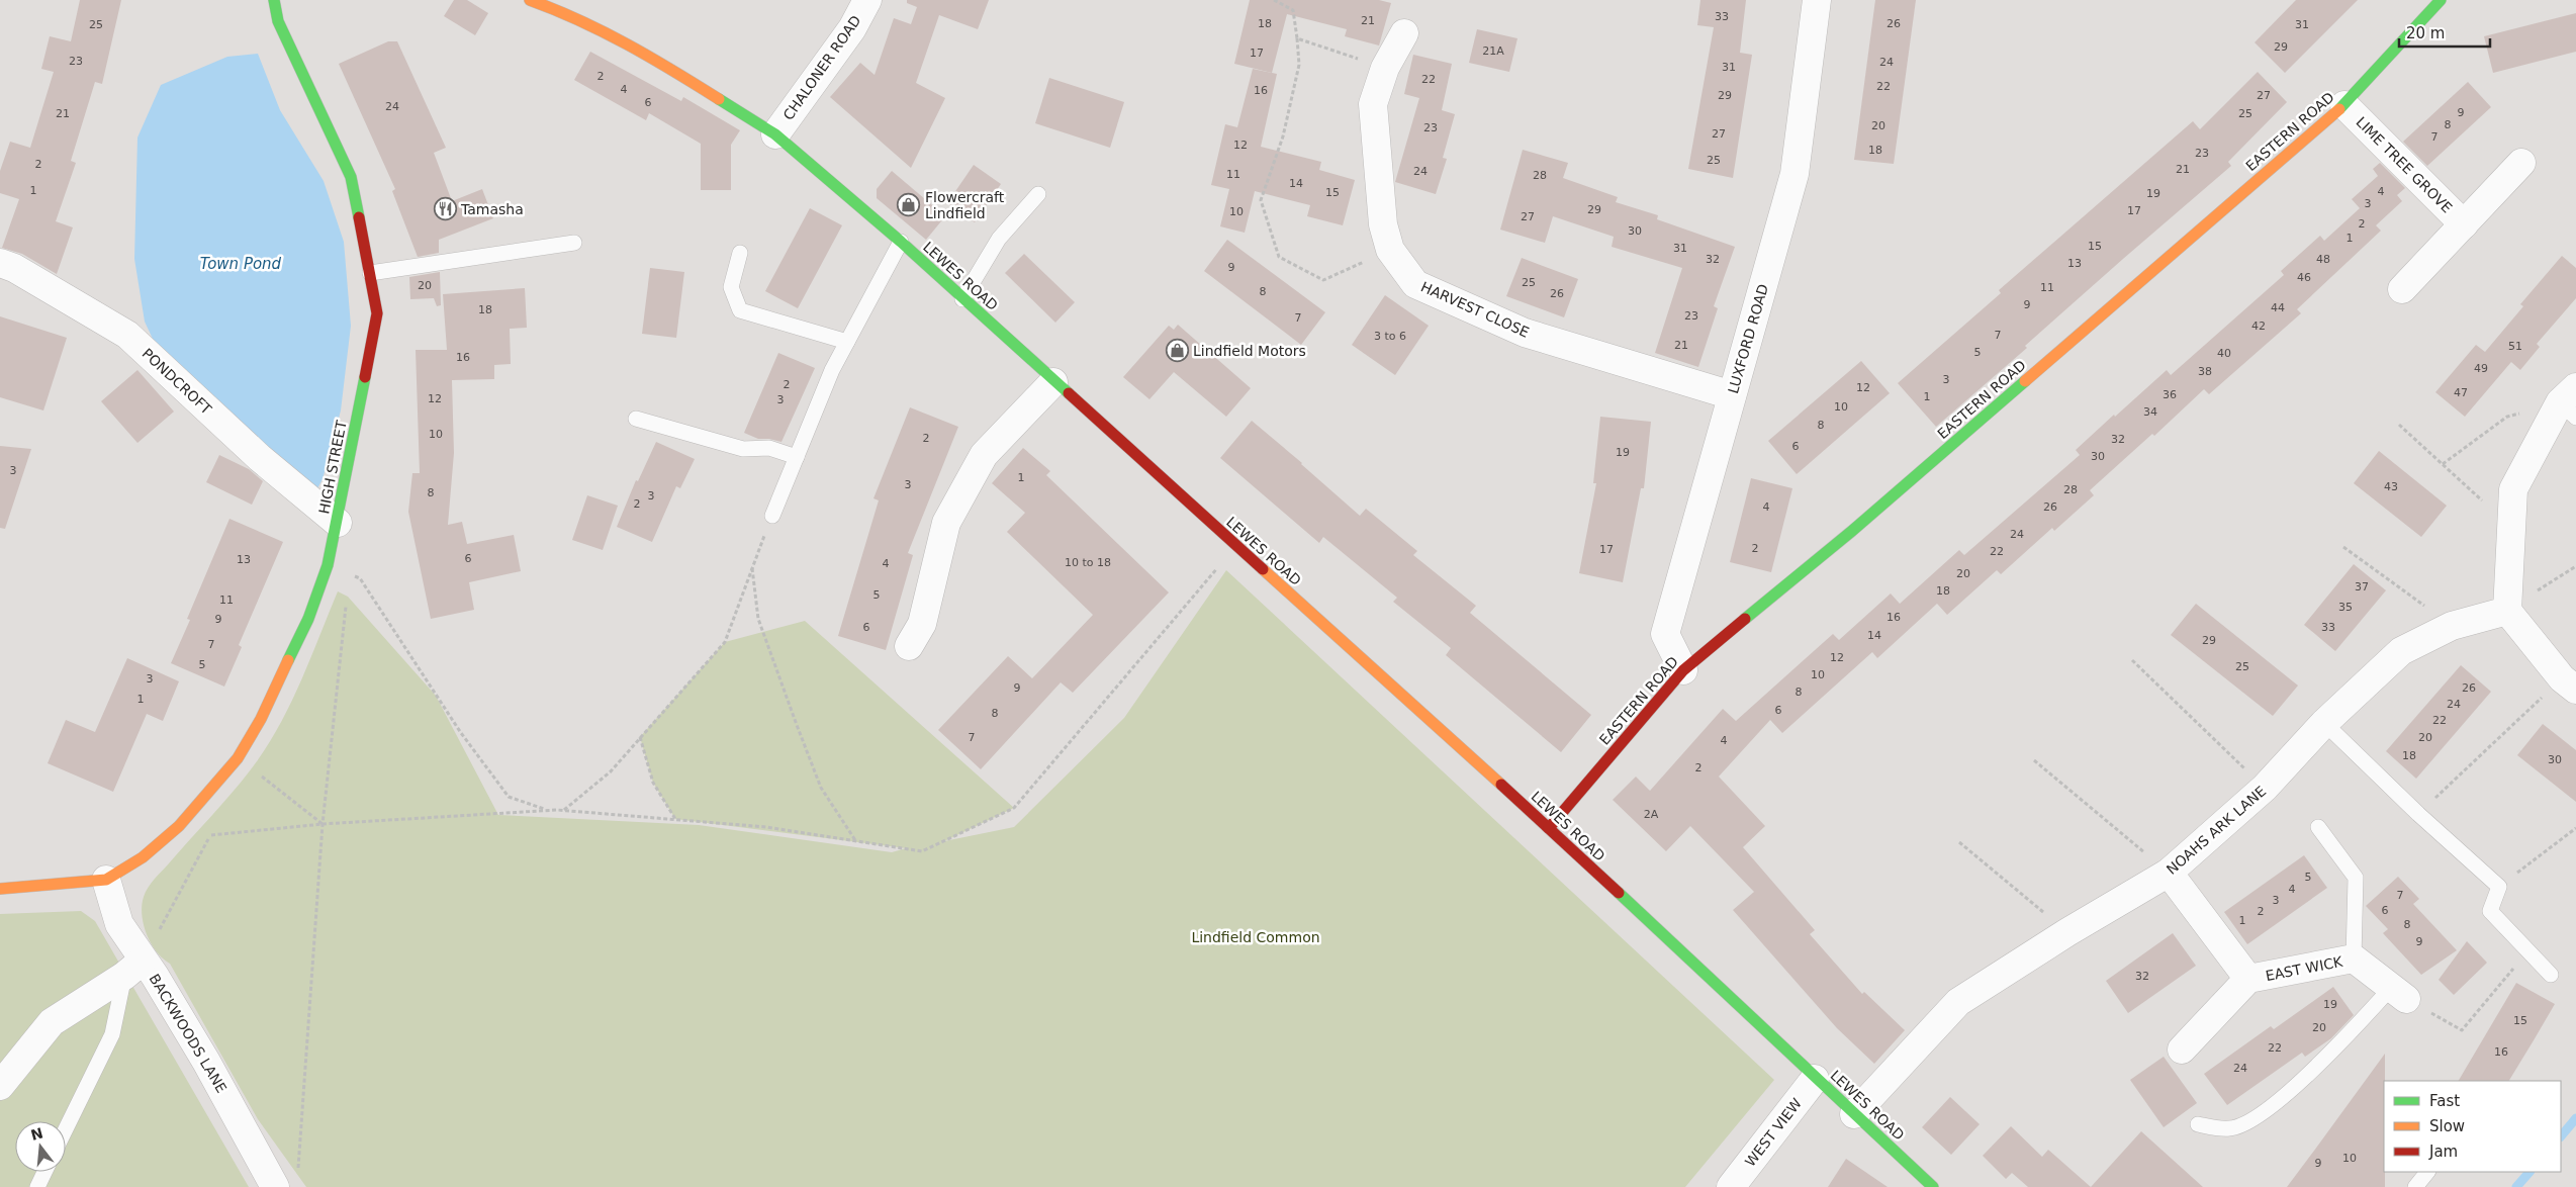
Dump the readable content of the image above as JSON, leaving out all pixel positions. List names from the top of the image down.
{
  "streets": {
    "main road": ["EASTERN ROAD", "LEWES ROAD", "HIGH STREET"],
    "street": [
      "CHALONER ROAD",
      "LIME TREE GROVE",
      "HARVEST CLOSE",
      "LUXFORD ROAD",
      "PONDCROFT",
      "NOAHS ARK LANE",
      "EAST WICK",
      "BACKWOODS LANE",
      "WEST VIEW"
    ]
  },
  "crossings": [
    ["CHALONER ROAD", "LEWES ROAD"],
    ["EASTERN ROAD", "LIME TREE GROVE"],
    ["EASTERN ROAD", "LEWES ROAD"],
    ["EASTERN ROAD", "LUXFORD ROAD"],
    ["LEWES ROAD", "NOAHS ARK LANE"],
    ["LEWES ROAD", "WEST VIEW"],
    ["HARVEST CLOSE", "LUXFORD ROAD"],
    ["PONDCROFT", "HIGH STREET"],
    ["HIGH STREET", "BACKWOODS LANE"],
    ["NOAHS ARK LANE", "EAST WICK"]
  ],
  "water": ["Town Pond"],
  "parks": ["Lindfield Common"],
  "places": {
    "shop": ["Flowercraft Lindfield", "Lindfield Motors"],
    "restaurant": ["Tamasha"]
  },
  "house_numbers": [
    "33",
    "21",
    "18",
    "26",
    "25",
    "31",
    "29",
    "21A",
    "17",
    "23",
    "24",
    "31",
    "2",
    "22",
    "22",
    "4",
    "16",
    "29",
    "27",
    "6",
    "24",
    "9",
    "21",
    "25",
    "8",
    "20",
    "23",
    "27",
    "7",
    "12",
    "18",
    "23",
    "25",
    "2",
    "21",
    "24",
    "11",
    "28",
    "14",
    "1",
    "4",
    "15",
    "19",
    "3",
    "29",
    "17",
    "10",
    "27",
    "2",
    "30",
    "1",
    "15",
    "31",
    "32",
    "48",
    "13",
    "9",
    "46",
    "25",
    "20",
    "11",
    "8",
    "26",
    "9",
    "44",
    "18",
    "23",
    "7",
    "42",
    "7",
    "3 to 6",
    "21",
    "51",
    "5",
    "40",
    "16",
    "49",
    "38",
    "3",
    "2",
    "12",
    "47",
    "36",
    "1",
    "12",
    "3",
    "10",
    "34",
    "8",
    "10",
    "2",
    "32",
    "6",
    "19",
    "30",
    "3",
    "1",
    "3",
    "43",
    "28",
    "8",
    "3",
    "2",
    "4",
    "26",
    "24",
    "2",
    "17",
    "22",
    "6",
    "13",
    "10 to 18",
    "4",
    "20",
    "37",
    "18",
    "5",
    "11",
    "35",
    "16",
    "9",
    "6",
    "33",
    "14",
    "29",
    "7",
    "12",
    "5",
    "25",
    "10",
    "3",
    "9",
    "26",
    "8",
    "1",
    "24",
    "6",
    "8",
    "22",
    "7",
    "20",
    "4",
    "18",
    "30",
    "2",
    "2A",
    "5",
    "4",
    "7",
    "3",
    "6",
    "2",
    "1",
    "8",
    "9",
    "32",
    "19",
    "15",
    "20",
    "22",
    "16",
    "24",
    "10",
    "9"
  ],
  "legend": ["Fast", "Slow", "Jam"],
  "scale_bar": "20 m",
  "north": "top"
}
